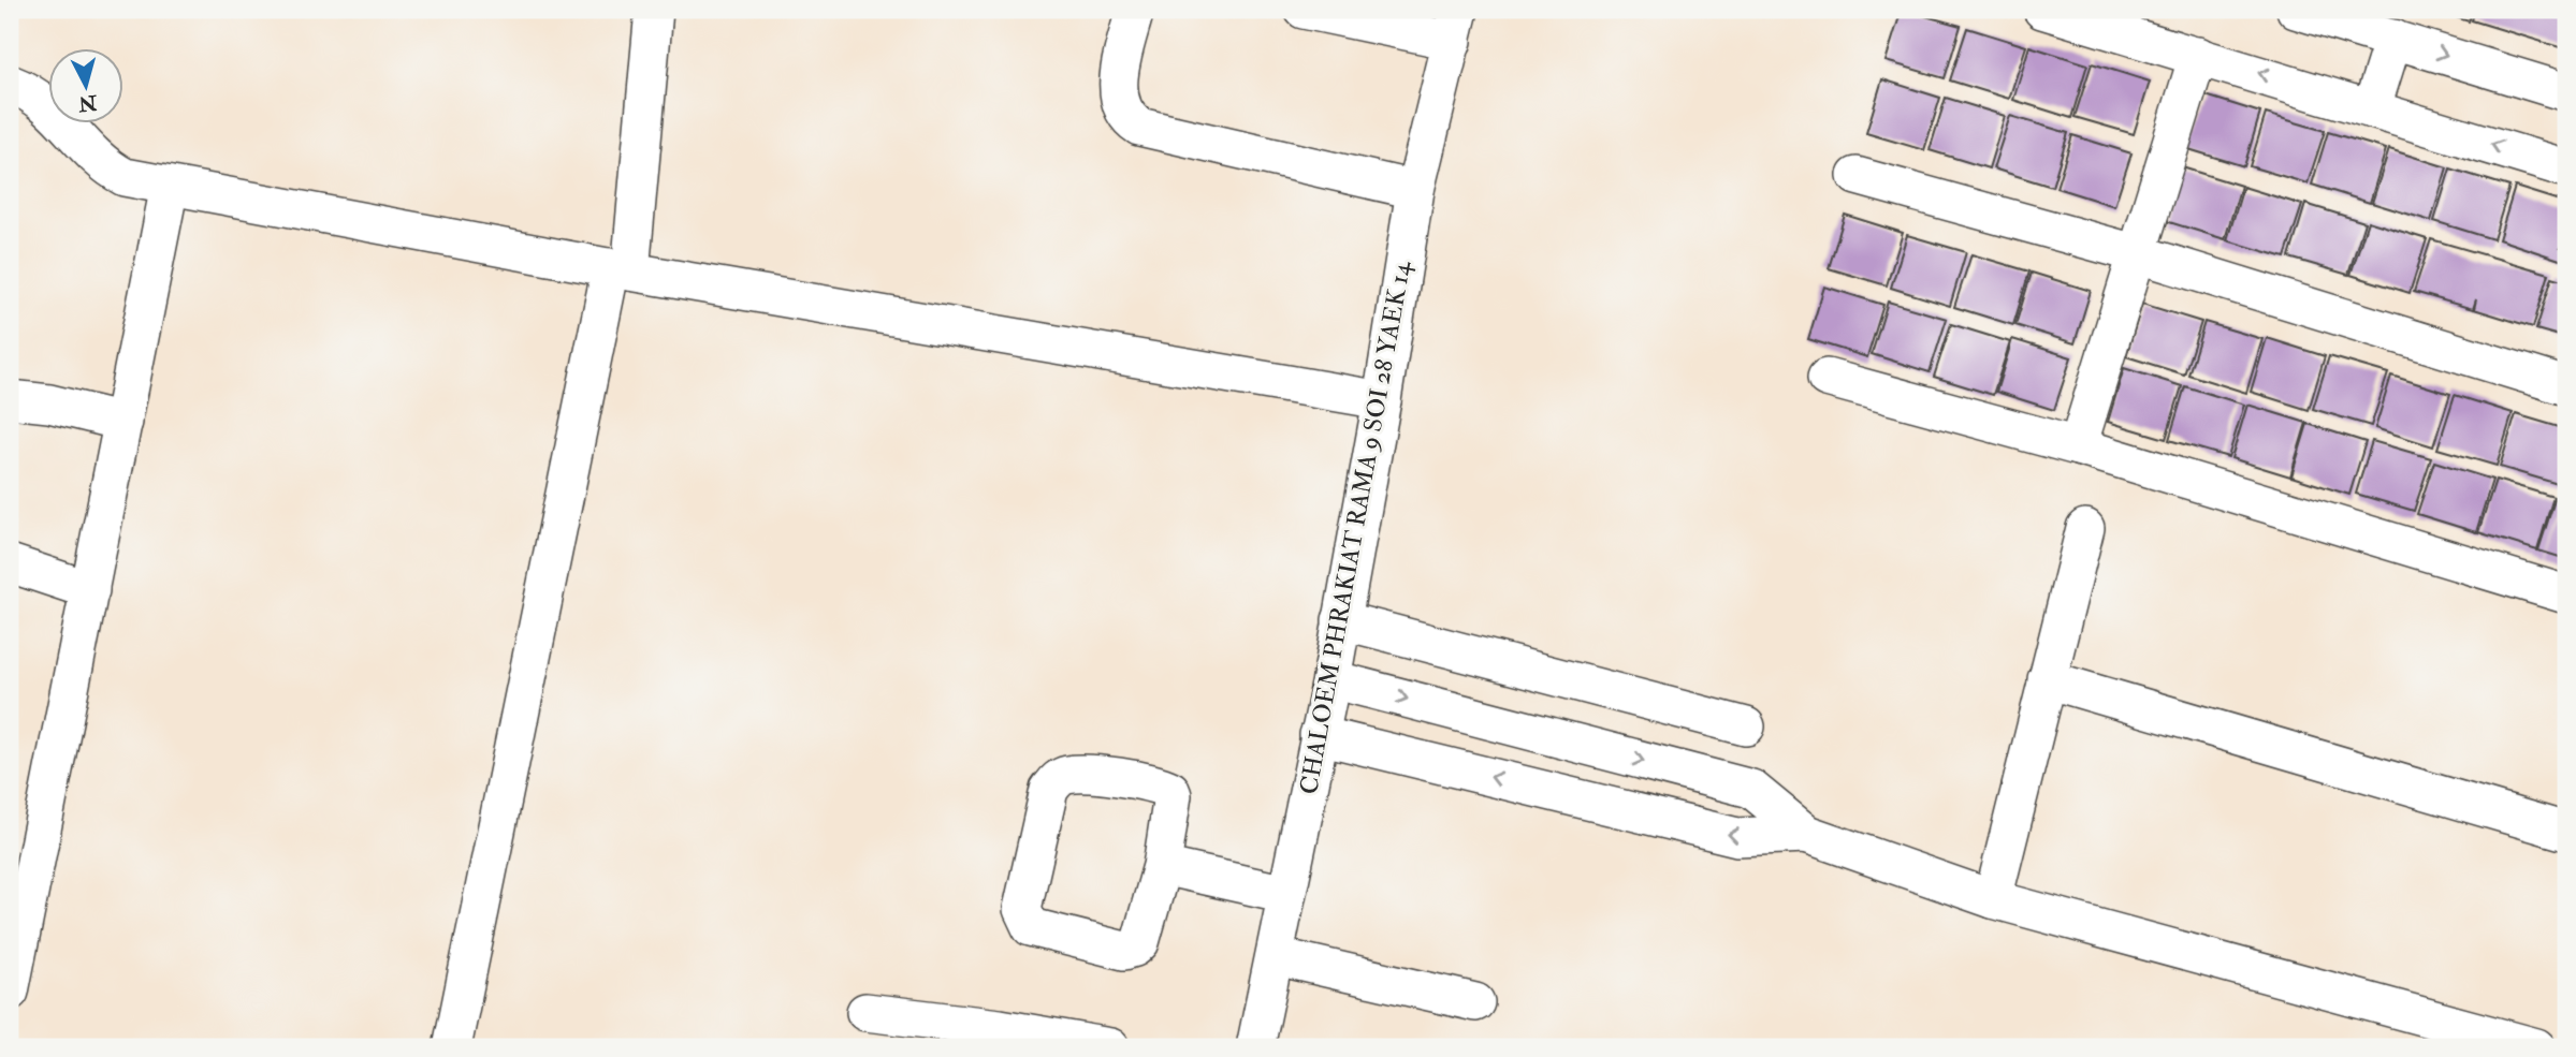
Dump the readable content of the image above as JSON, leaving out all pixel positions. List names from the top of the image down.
{
  "streets": {
    "street": ["CHALOEM PHRAKIAT RAMA 9 SOI 28 YAEK 14"]
  },
  "north": "bottom"
}
